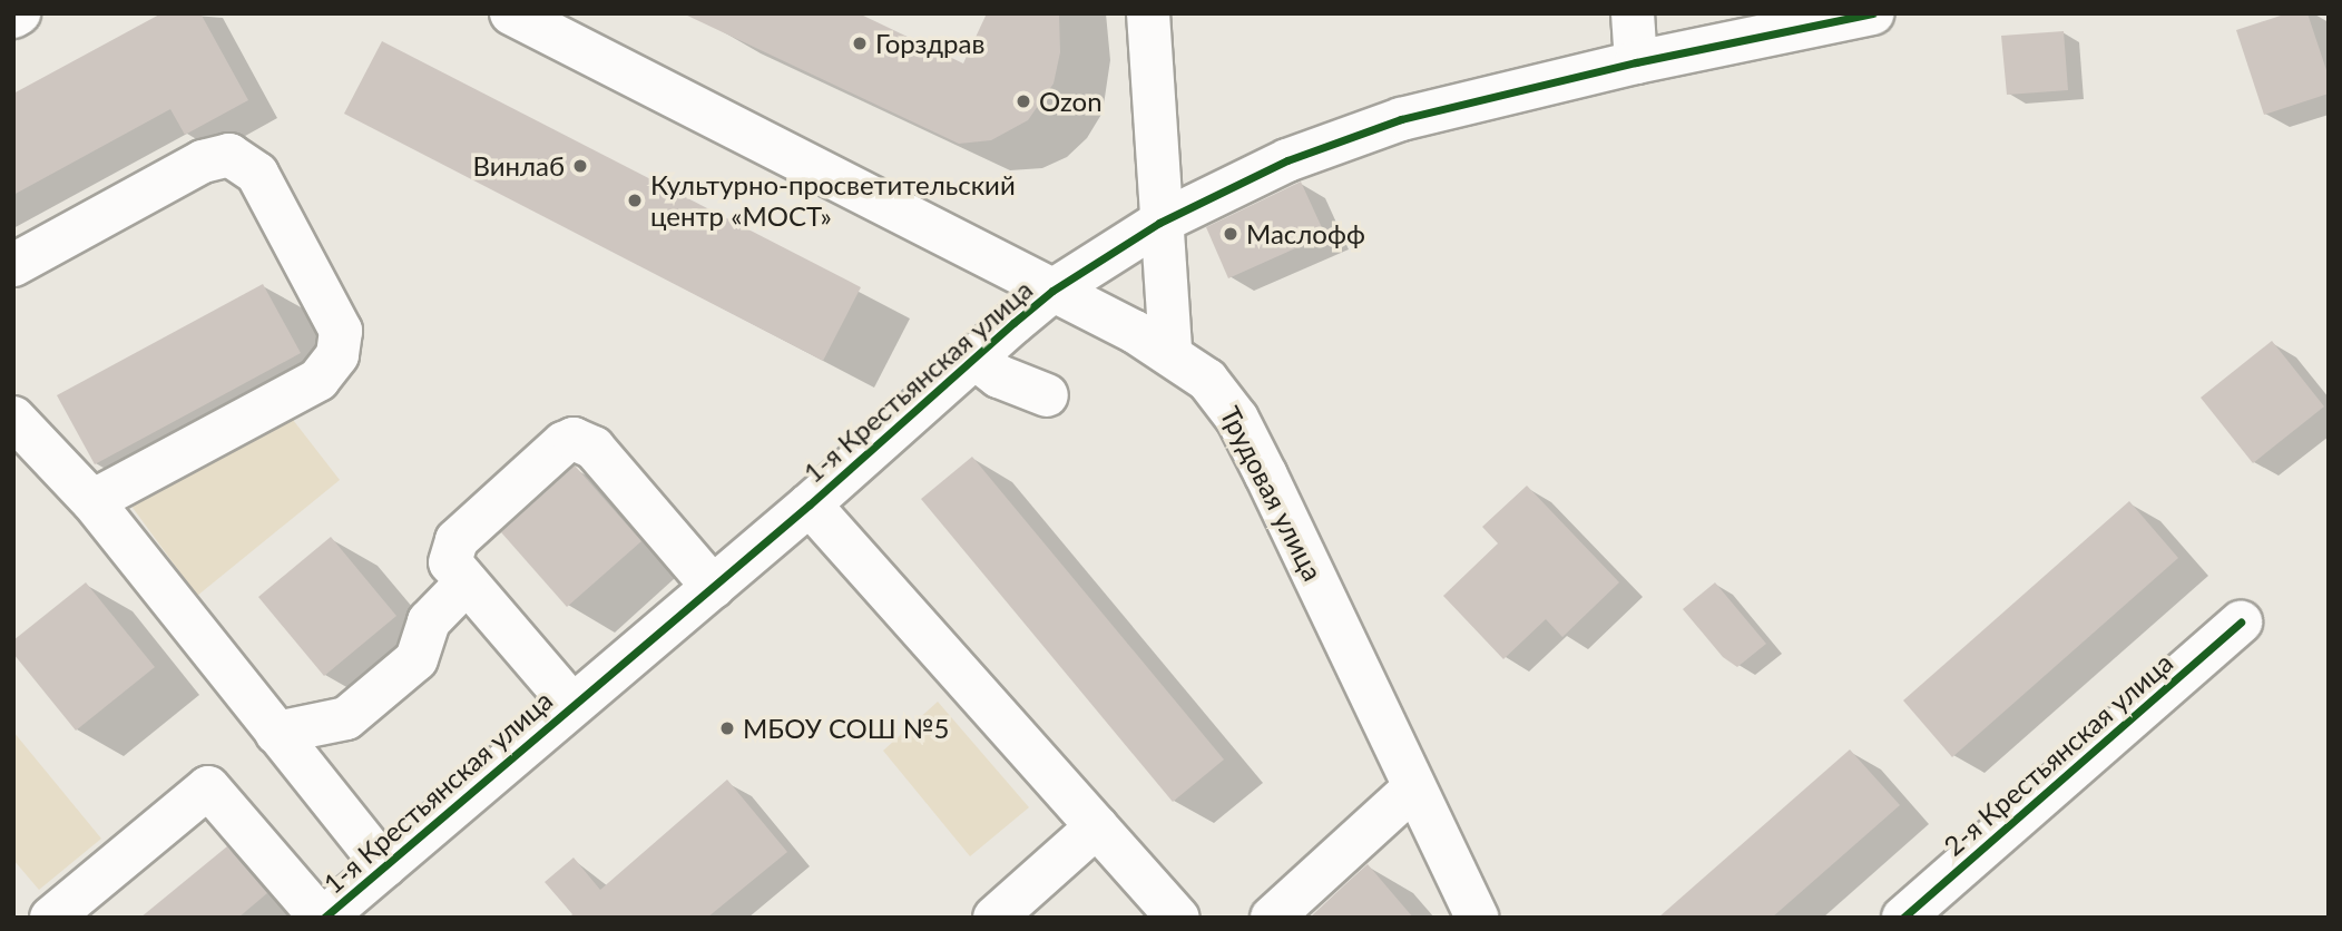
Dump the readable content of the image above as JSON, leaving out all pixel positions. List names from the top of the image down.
{
  "streets": {
    "street": ["1-я Крестьянская улица", "Трудовая улица", "2-я Крестьянская улица"]
  },
  "crossings": [
    ["1-я Крестьянская улица", "Трудовая улица"]
  ],
  "places": [
    "Горздрав",
    "Ozon",
    "Винлаб",
    "Культурно-просветительский центр «МОСТ»",
    "Маслофф",
    "МБОУ СОШ №5"
  ]
}
